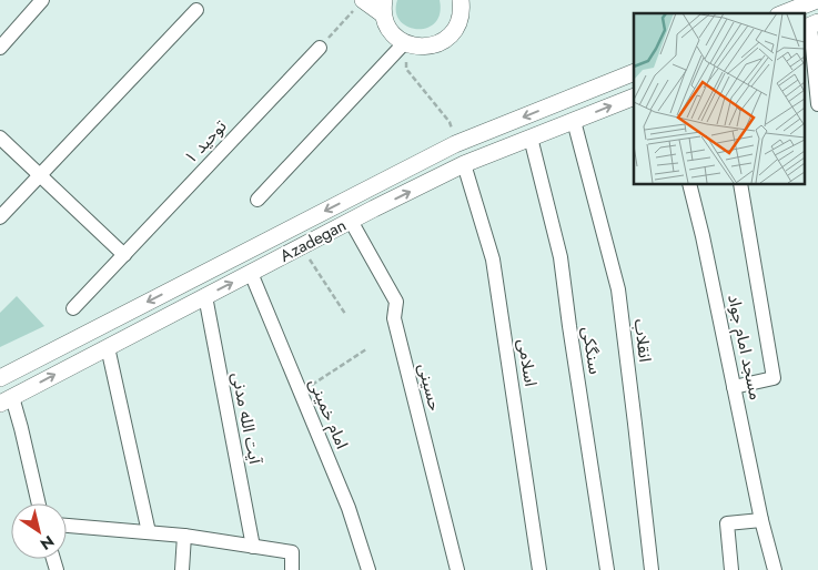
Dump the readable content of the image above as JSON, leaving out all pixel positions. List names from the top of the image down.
{
  "streets": {
    "street": [
      "توحید ۱",
      "Azadegan",
      "انقلاب",
      "مسجد امام جواد",
      "سنگکی",
      "اسلامی",
      "حسینی",
      "امام خمینی",
      "آیت الله مدنی"
    ]
  },
  "crossings": [
    ["Azadegan", "انقلاب"],
    ["Azadegan", "سنگکی"],
    ["Azadegan", "اسلامی"],
    ["Azadegan", "حسینی"],
    ["Azadegan", "امام خمینی"],
    ["Azadegan", "آیت الله مدنی"]
  ],
  "north": "bottom right"
}
